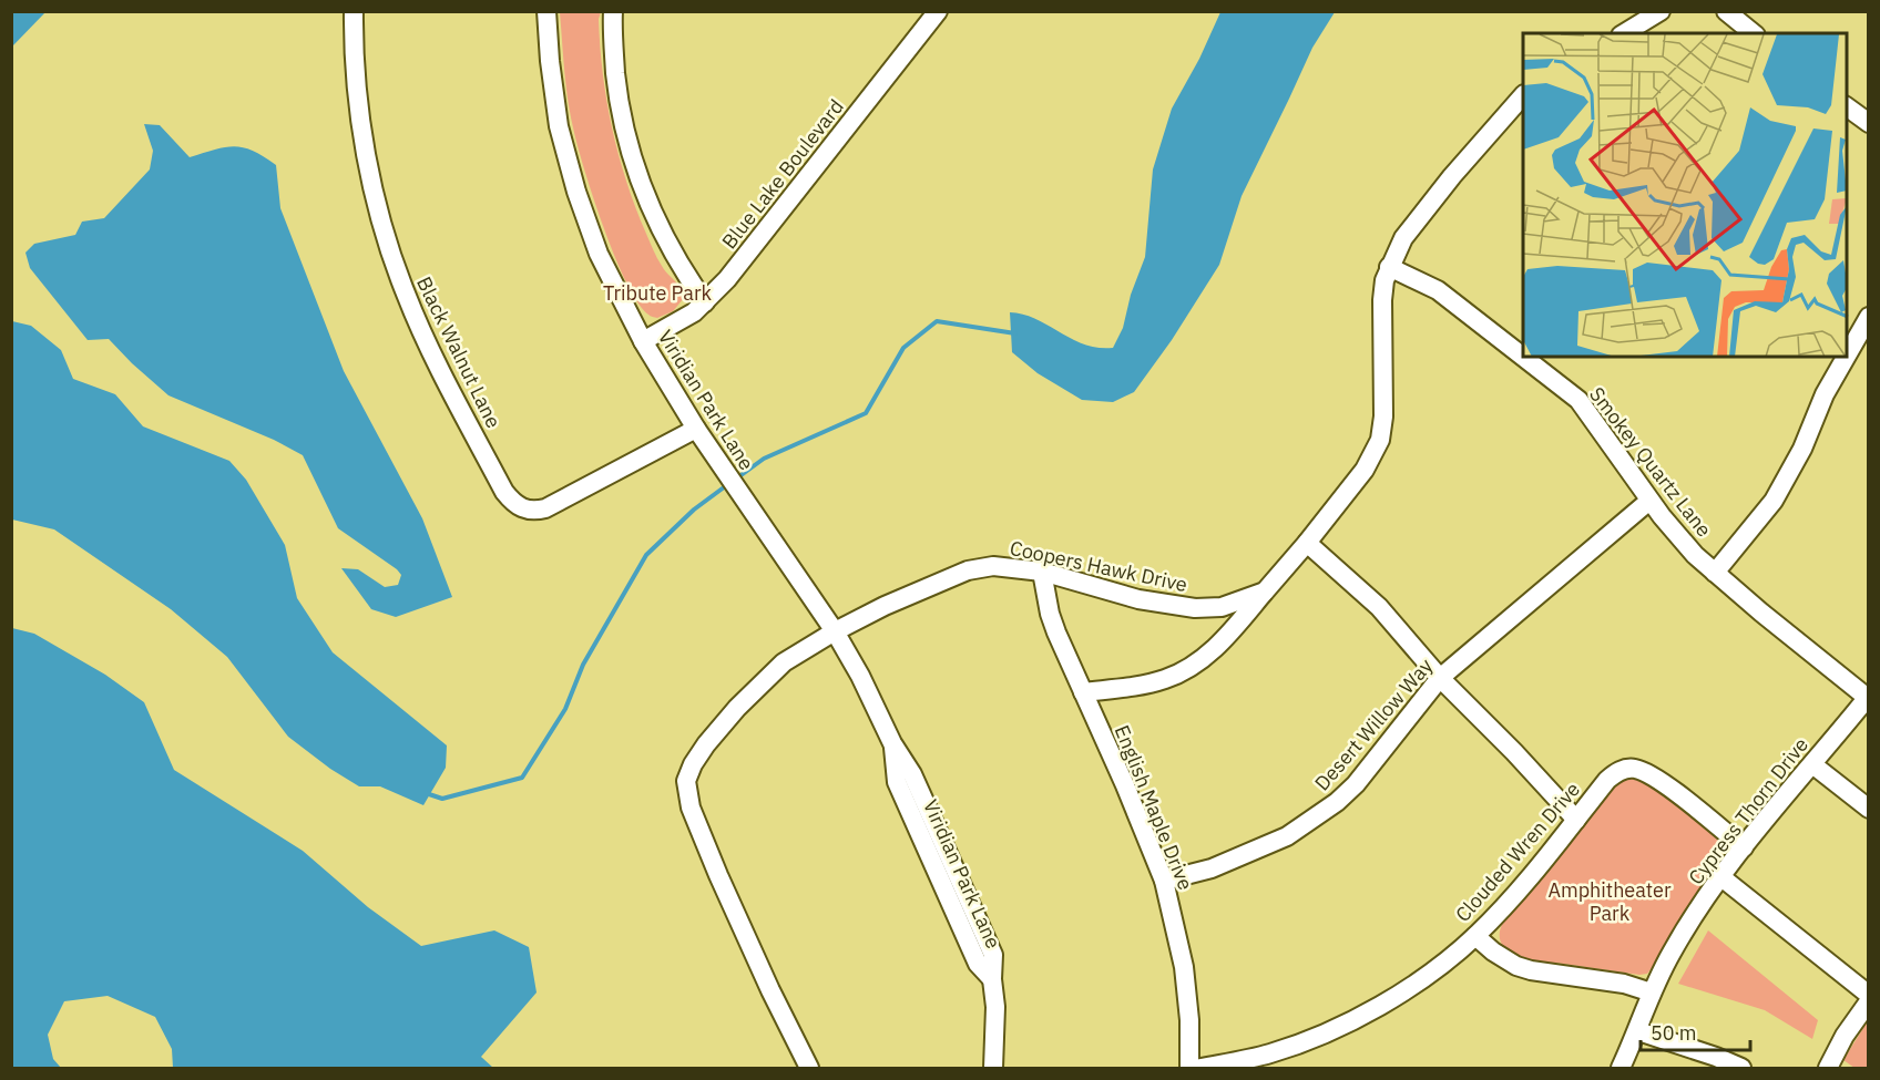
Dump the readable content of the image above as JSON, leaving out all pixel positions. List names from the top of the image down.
{
  "streets": {
    "street": [
      "Blue Lake Boulevard",
      "Black Walnut Lane",
      "Viridian Park Lane",
      "Smokey Quartz Lane",
      "Coopers Hawk Drive",
      "Desert Willow Way",
      "English Maple Drive",
      "Cypress Thorn Drive",
      "Clouded Wren Drive"
    ]
  },
  "crossings": [
    ["Blue Lake Boulevard", "Viridian Park Lane"],
    ["Black Walnut Lane", "Viridian Park Lane"],
    ["Viridian Park Lane", "Coopers Hawk Drive"],
    ["Smokey Quartz Lane", "Coopers Hawk Drive"],
    ["Smokey Quartz Lane", "Desert Willow Way"],
    ["Smokey Quartz Lane", "Cypress Thorn Drive"],
    ["Coopers Hawk Drive", "English Maple Drive"],
    ["Desert Willow Way", "English Maple Drive"],
    ["Cypress Thorn Drive", "Clouded Wren Drive"]
  ],
  "parks": ["Tribute Park", "Amphitheater Park"],
  "scale_bar": "50 m"
}
